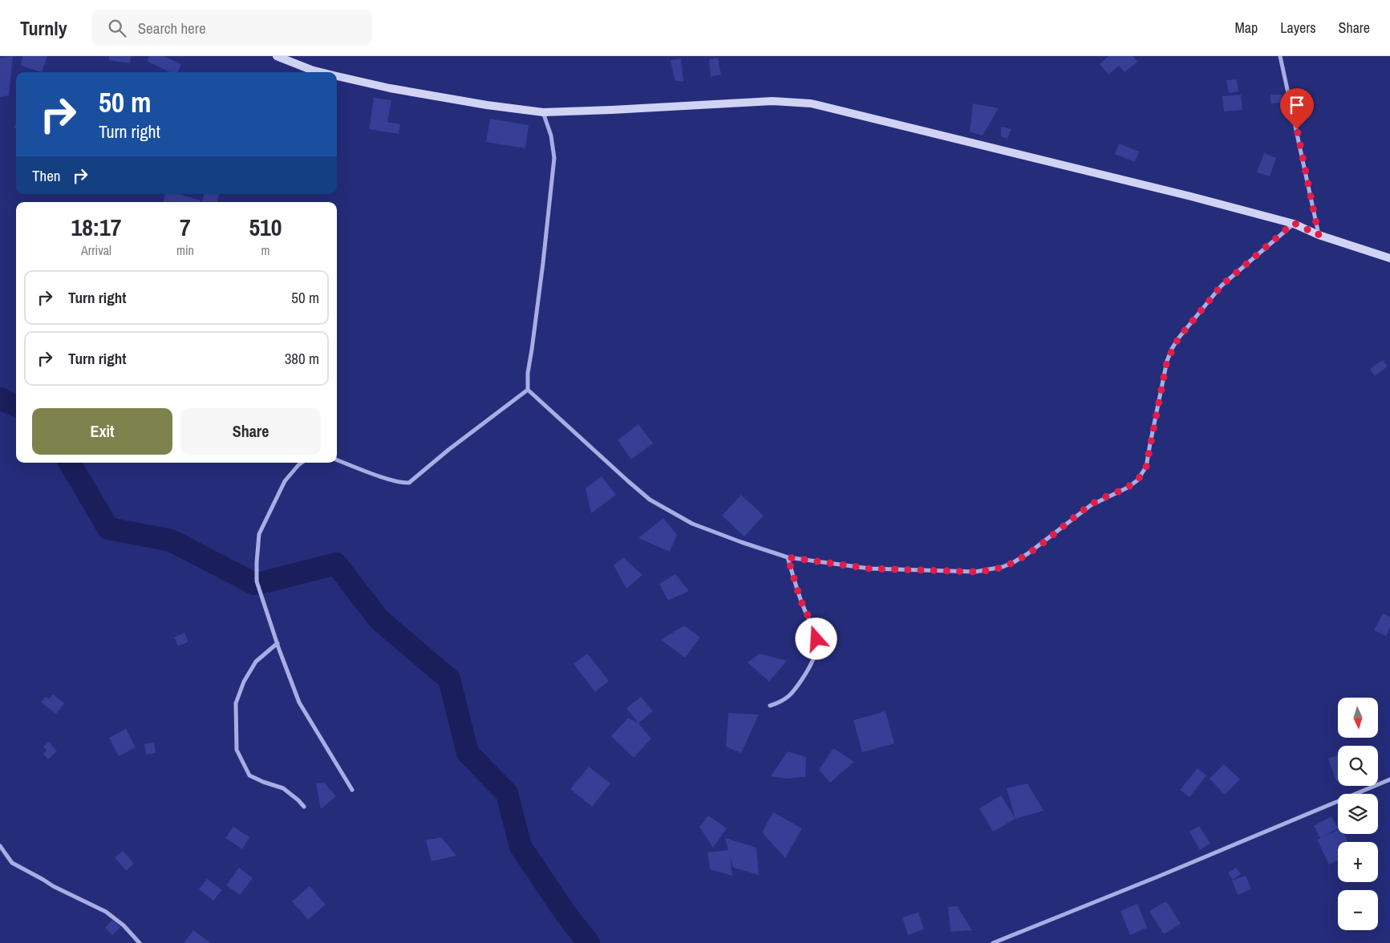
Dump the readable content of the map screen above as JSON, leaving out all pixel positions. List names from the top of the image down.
{
  "north": "bottom",
  "page": {
    "header": "Turnly",
    "search": "Search here",
    "nav": ["Map", "Layers", "Share"],
    "turn": ["50 m", "Turn right"],
    "then": "Then",
    "eta": [
      "18:17",
      "Arrival",
      "7",
      "min",
      "510",
      "m"
    ],
    "list": [
      {
        "name": "Turn right",
        "value": "50 m"
      },
      {
        "name": "Turn right",
        "value": "380 m"
      }
    ],
    "buttons": ["Exit", "Share"],
    "map_buttons": ["+", "−"]
  }
}
